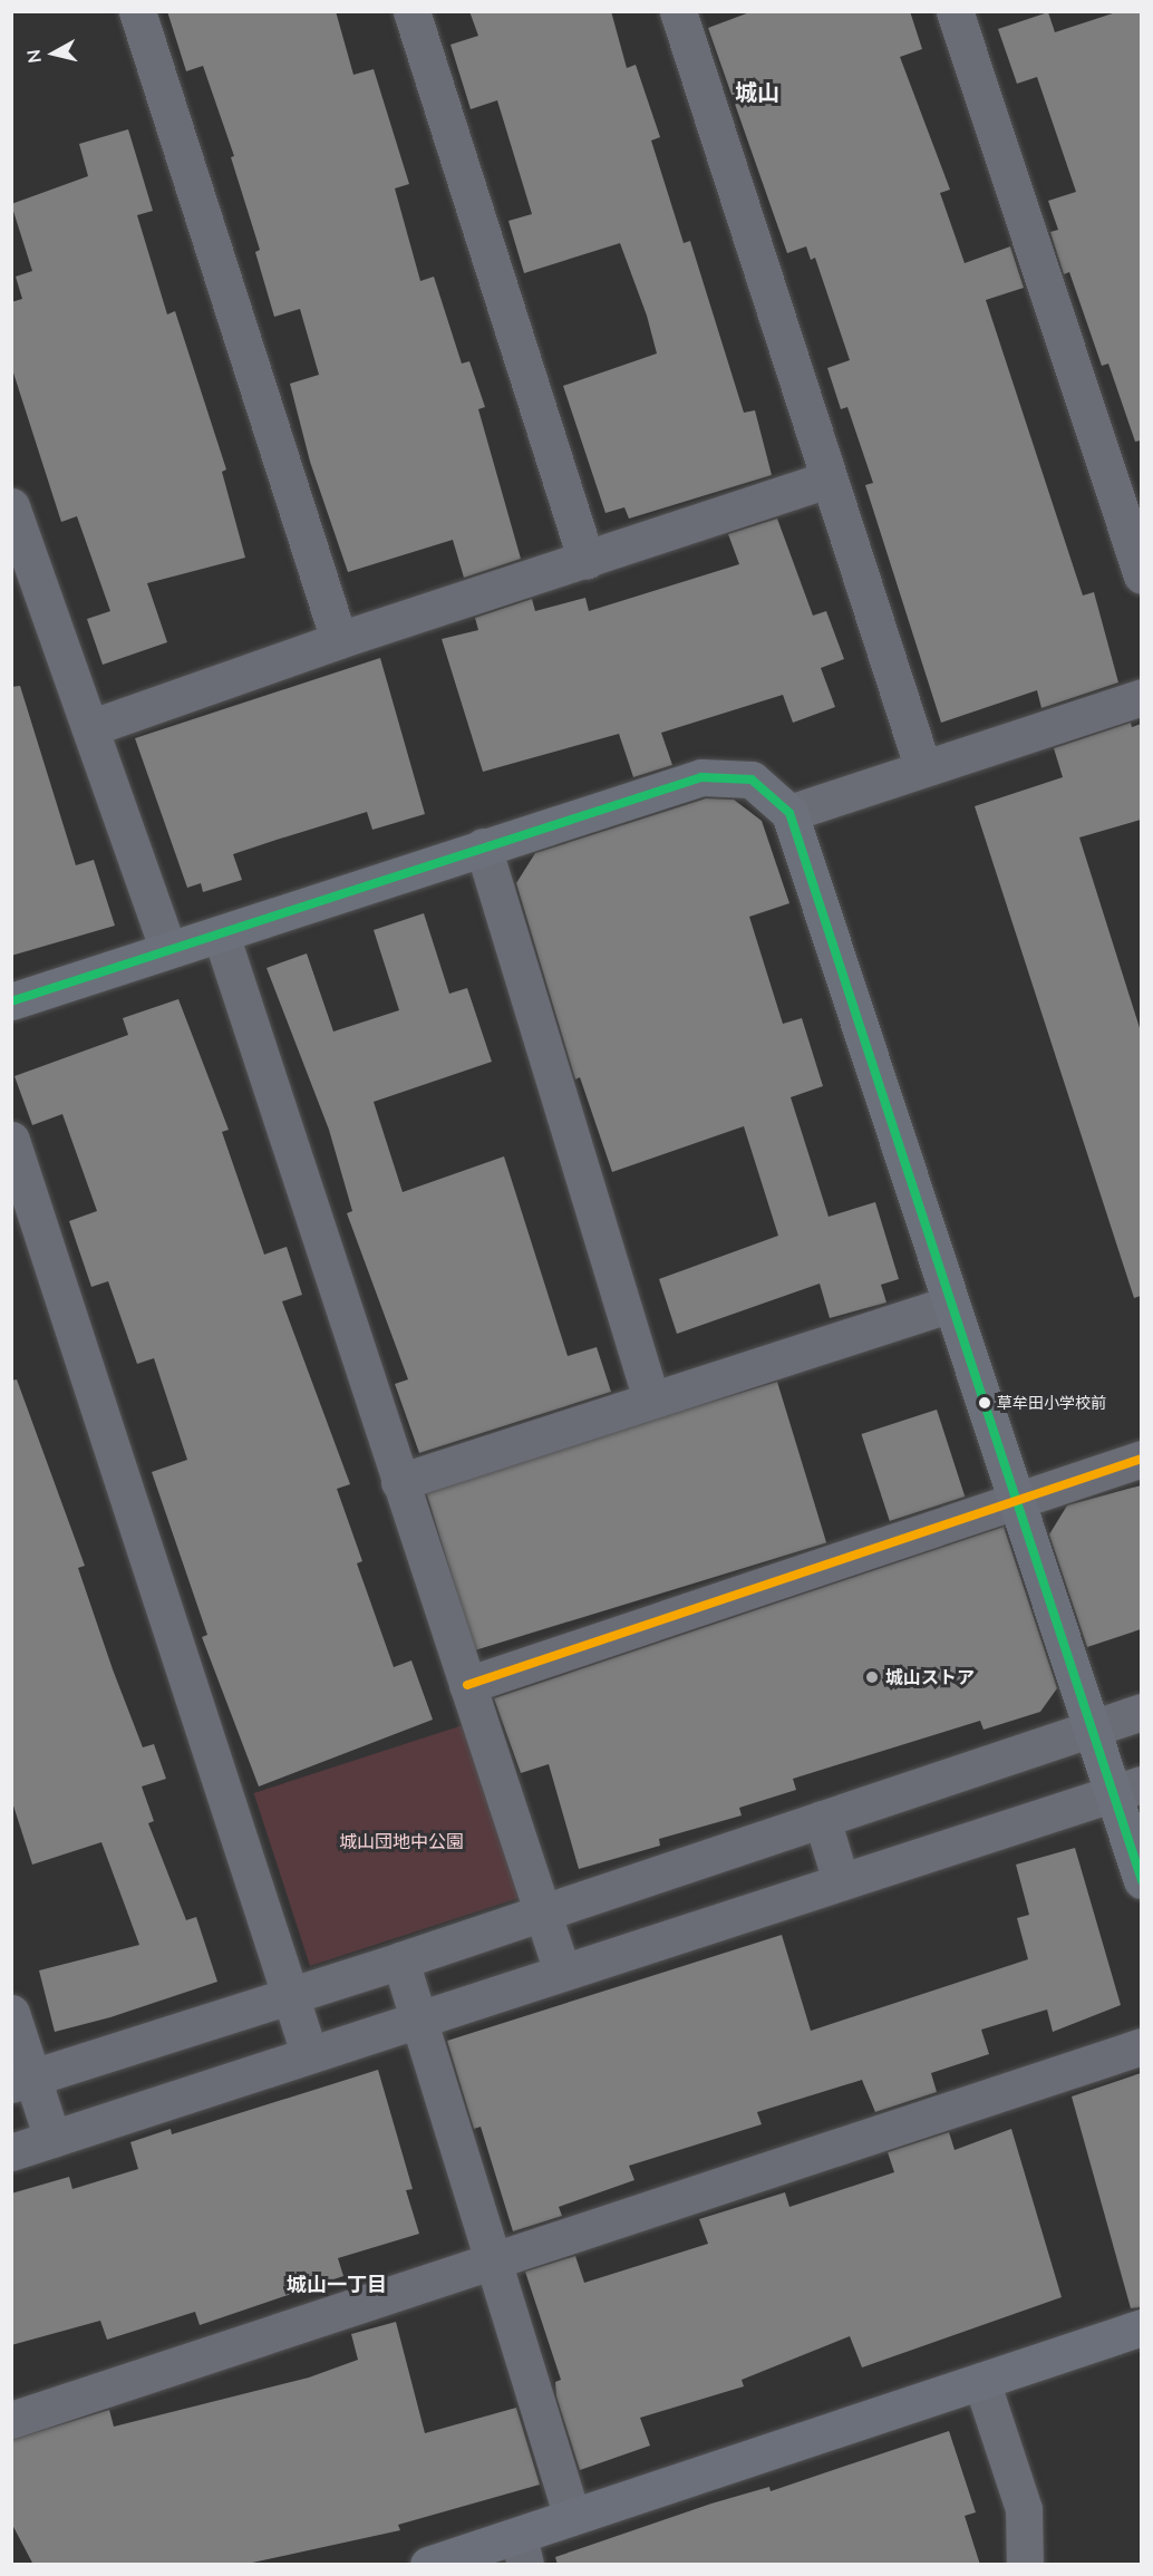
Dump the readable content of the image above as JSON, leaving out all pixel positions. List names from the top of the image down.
{
  "districts": ["城山", "城山一丁目"],
  "parks": ["城山団地中公園"],
  "places": ["草牟田小学校前", "城山ストア"],
  "north": "left"
}
